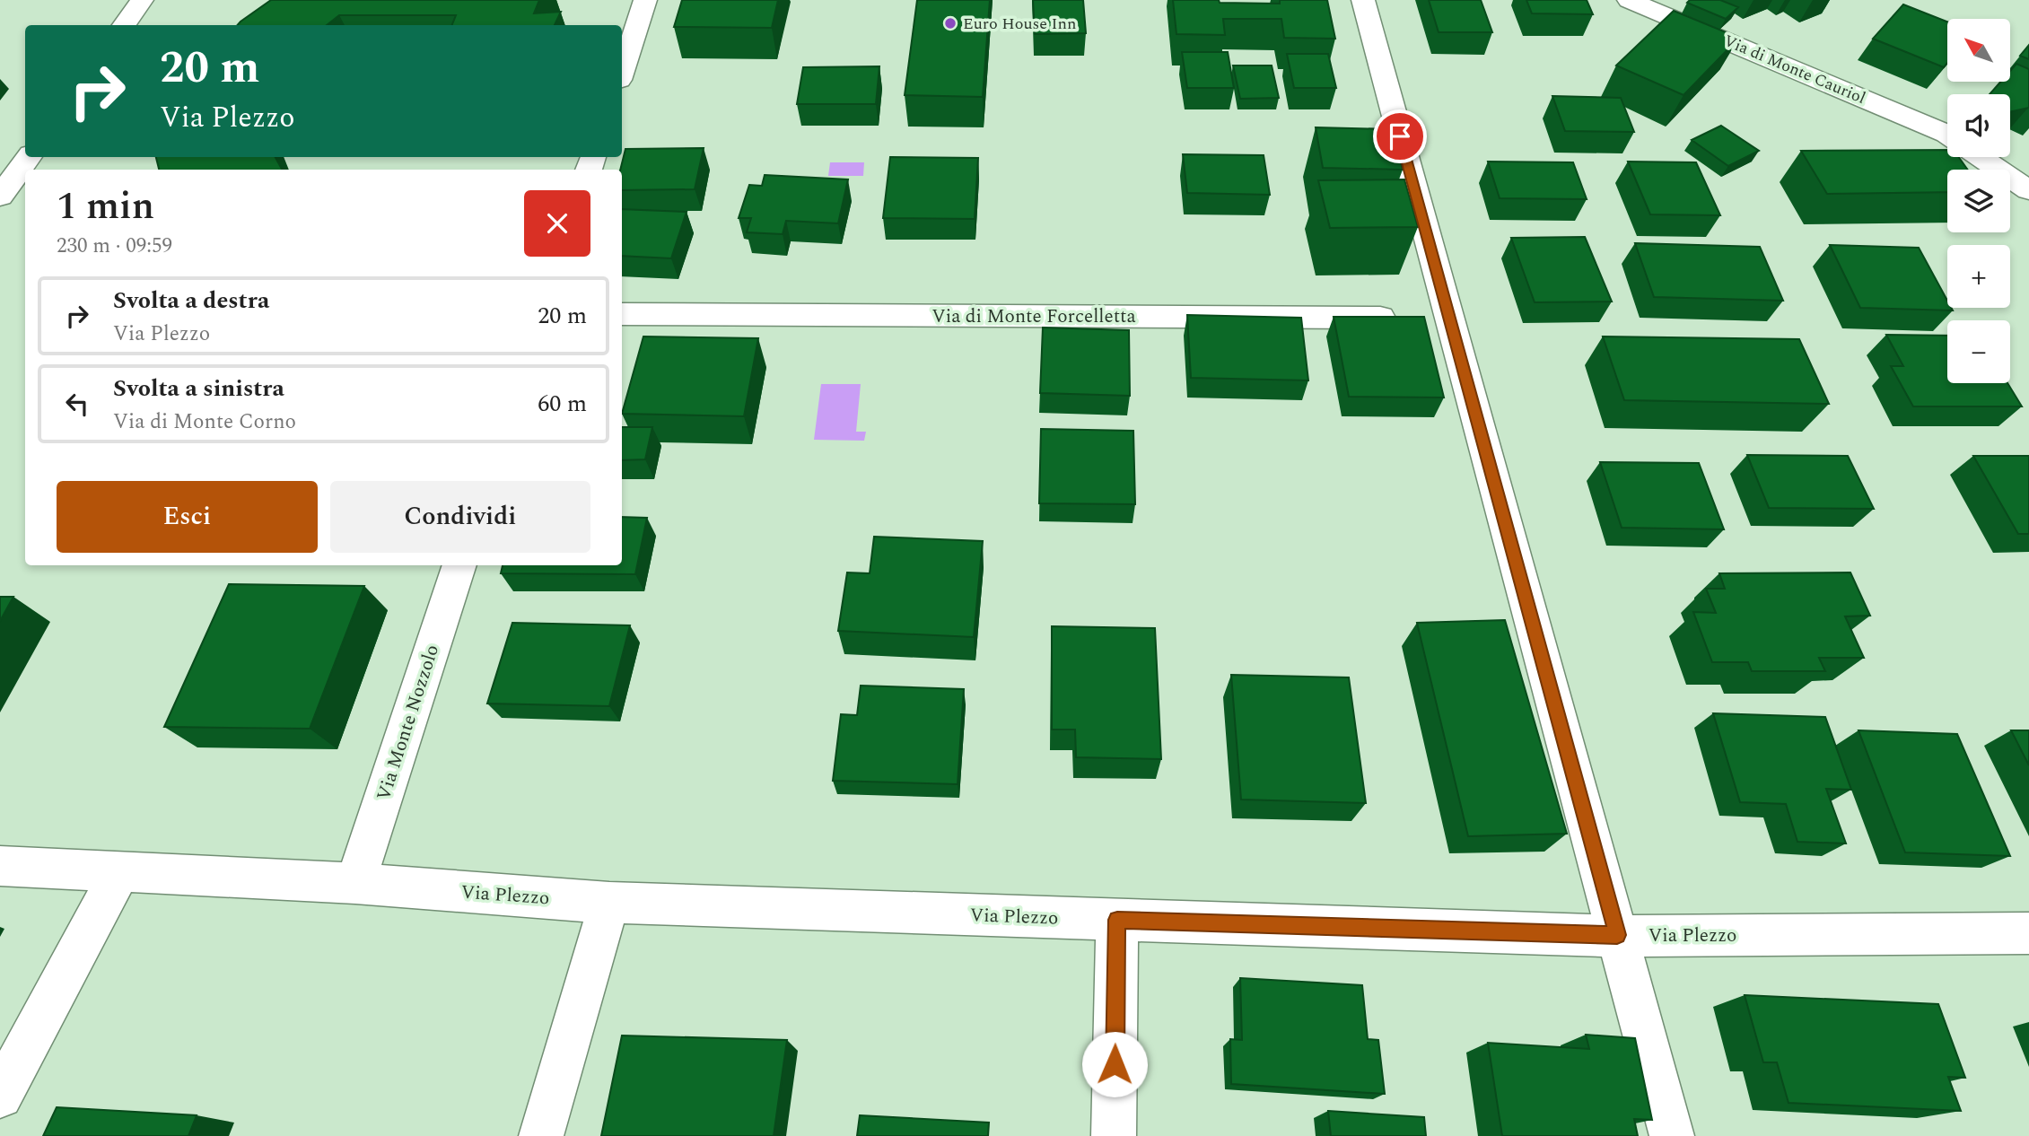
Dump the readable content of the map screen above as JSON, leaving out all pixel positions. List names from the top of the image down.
{
  "streets": {
    "street": [
      "Via di Monte Cauriol",
      "Via di Monte Forcelletta",
      "Via Monte Nozzolo",
      "Via Plezzo"
    ]
  },
  "crossings": [
    ["Via Monte Nozzolo", "Via Plezzo"]
  ],
  "places": ["Euro House Inn"],
  "north": "top left",
  "page": {
    "map_buttons": ["+", "−"],
    "turn": ["20 m", "Via Plezzo"],
    "heading": ["1 min", "230 m · 09:59"],
    "list": [
      {
        "name": "Svolta a destra",
        "note": "Via Plezzo",
        "value": "20 m"
      },
      {
        "name": "Svolta a sinistra",
        "note": "Via di Monte Corno",
        "value": "60 m"
      }
    ],
    "buttons": ["Esci", "Condividi"]
  }
}
